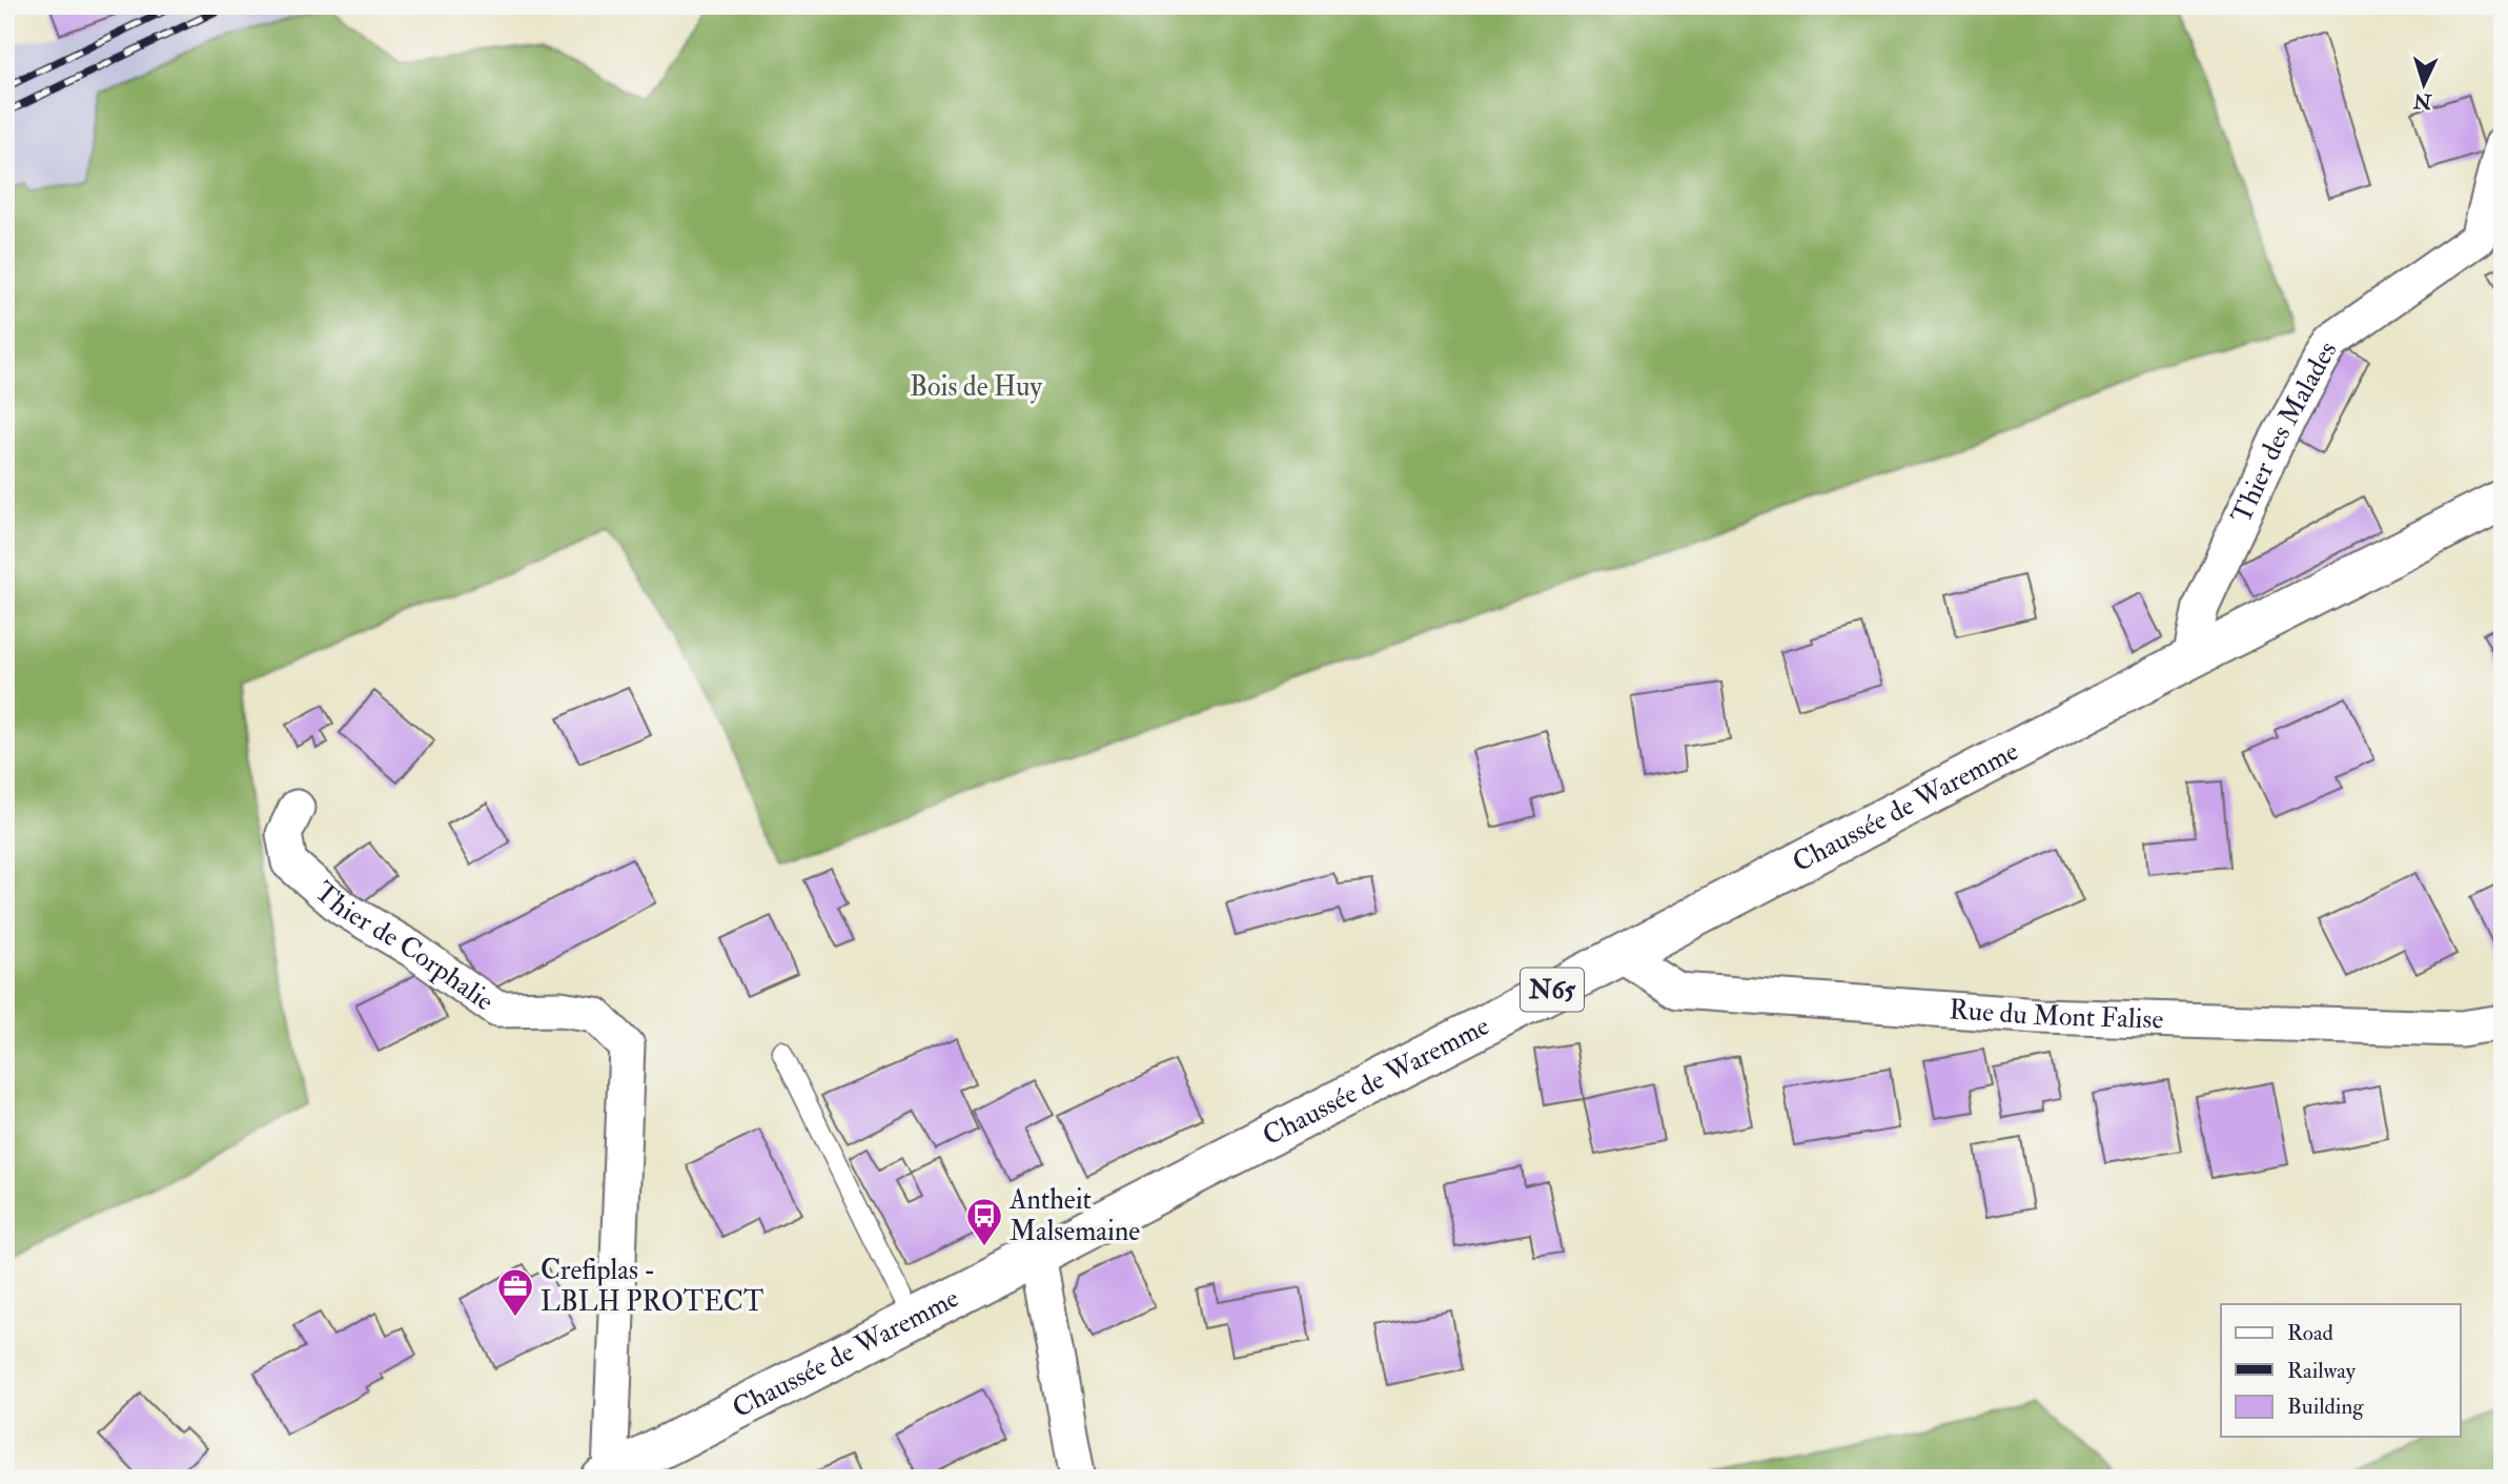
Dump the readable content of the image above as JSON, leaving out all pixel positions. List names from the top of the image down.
{
  "streets": {
    "main road": ["Chaussée de Waremme", "N65"],
    "street": ["Thier des Malades", "Thier de Corphalie", "Rue du Mont Falise"]
  },
  "crossings": [
    ["Thier des Malades", "Chaussée de Waremme"],
    ["Chaussée de Waremme", "Thier de Corphalie"],
    ["Chaussée de Waremme", "Rue du Mont Falise"]
  ],
  "parks": ["Bois de Huy"],
  "places": {
    "bus stop": ["Antheit Malsemaine"],
    "office": ["Crefiplas - LBLH PROTECT"]
  },
  "legend": ["Road", "Railway", "Building"],
  "north": "bottom"
}
